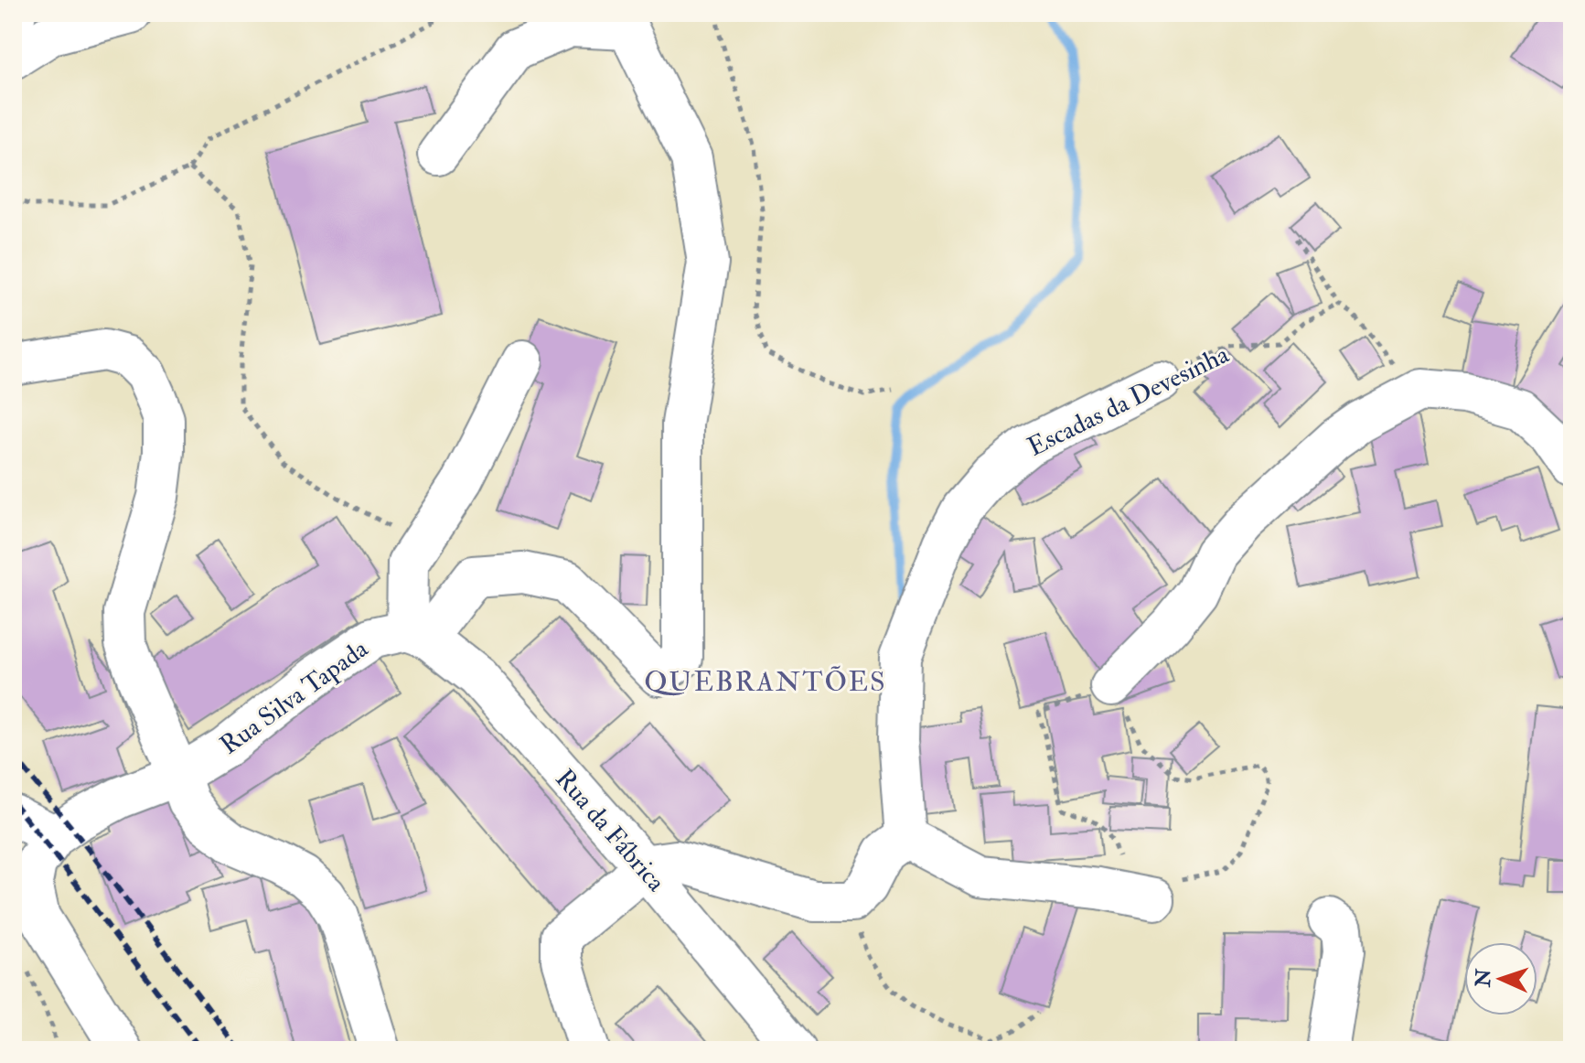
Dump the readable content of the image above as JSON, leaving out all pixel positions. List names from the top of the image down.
{
  "streets": {
    "street": ["Escadas da Devesinha", "Rua Silva Tapada", "Rua da Fábrica"]
  },
  "crossings": [
    ["Rua Silva Tapada", "Rua da Fábrica"]
  ],
  "districts": ["QUEBRANTÕES"],
  "north": "left"
}
